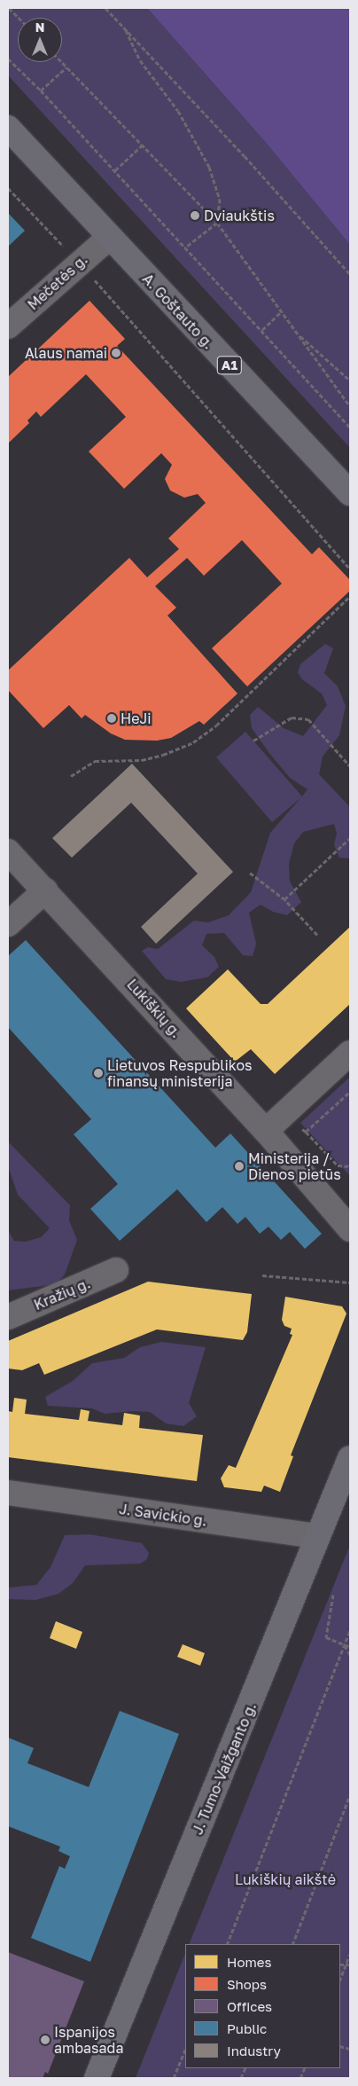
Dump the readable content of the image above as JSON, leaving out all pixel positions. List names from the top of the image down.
{
  "streets": {
    "main road": ["A. Goštauto g.", "A1", "J. Tumo-Vaižganto g."],
    "street": [
      "Mečetės g.",
      "Lukiškių g.",
      "Kražių g.",
      "J. Savickio g."
    ]
  },
  "crossings": [
    ["Mečetės g.", "A. Goštauto g."],
    ["J. Savickio g.", "J. Tumo-Vaižganto g."]
  ],
  "parks": ["Lukiškių aikštė"],
  "places": [
    "Dviaukštis",
    "Alaus namai",
    "HeJi",
    "Lietuvos Respublikos finansų ministerija",
    "Ministerija / Dienos pietūs",
    "Ispanijos ambasada"
  ],
  "legend": [
    "Homes",
    "Shops",
    "Offices",
    "Public",
    "Industry"
  ],
  "north": "top"
}
